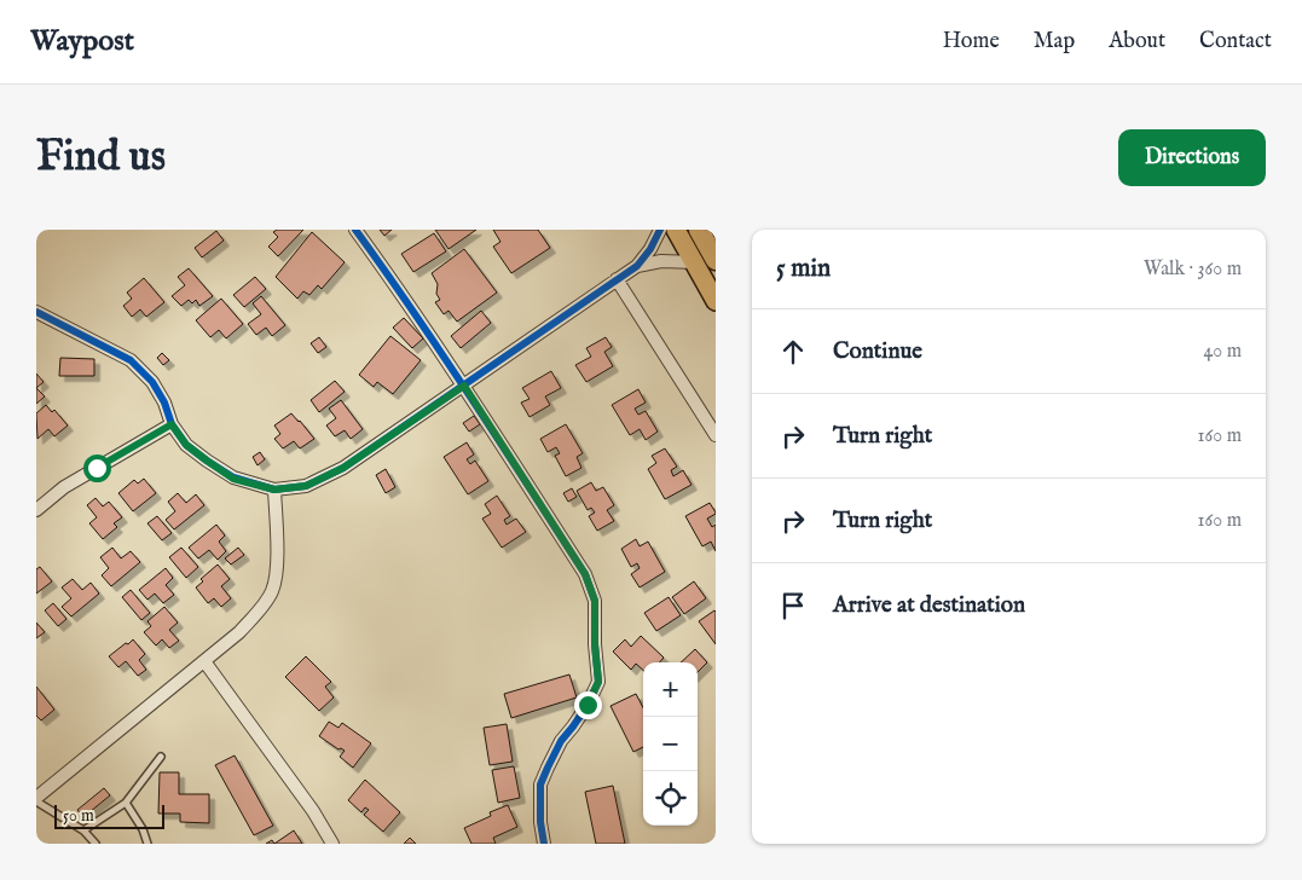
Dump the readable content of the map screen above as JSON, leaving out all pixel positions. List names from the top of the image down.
{
  "scale_bar": "50 m",
  "page": {
    "header": "Waypost",
    "nav": [
      "Home",
      "Map",
      "About",
      "Contact"
    ],
    "buttons": "Directions",
    "title": "Find us",
    "heading": ["5 min", "Walk · 360 m"],
    "list": [
      ["Continue", "40 m"],
      ["Turn right", "160 m"],
      ["Turn right", "160 m"],
      "Arrive at destination"
    ],
    "map_buttons": ["+", "−"],
    "scale": "50 m"
  }
}
